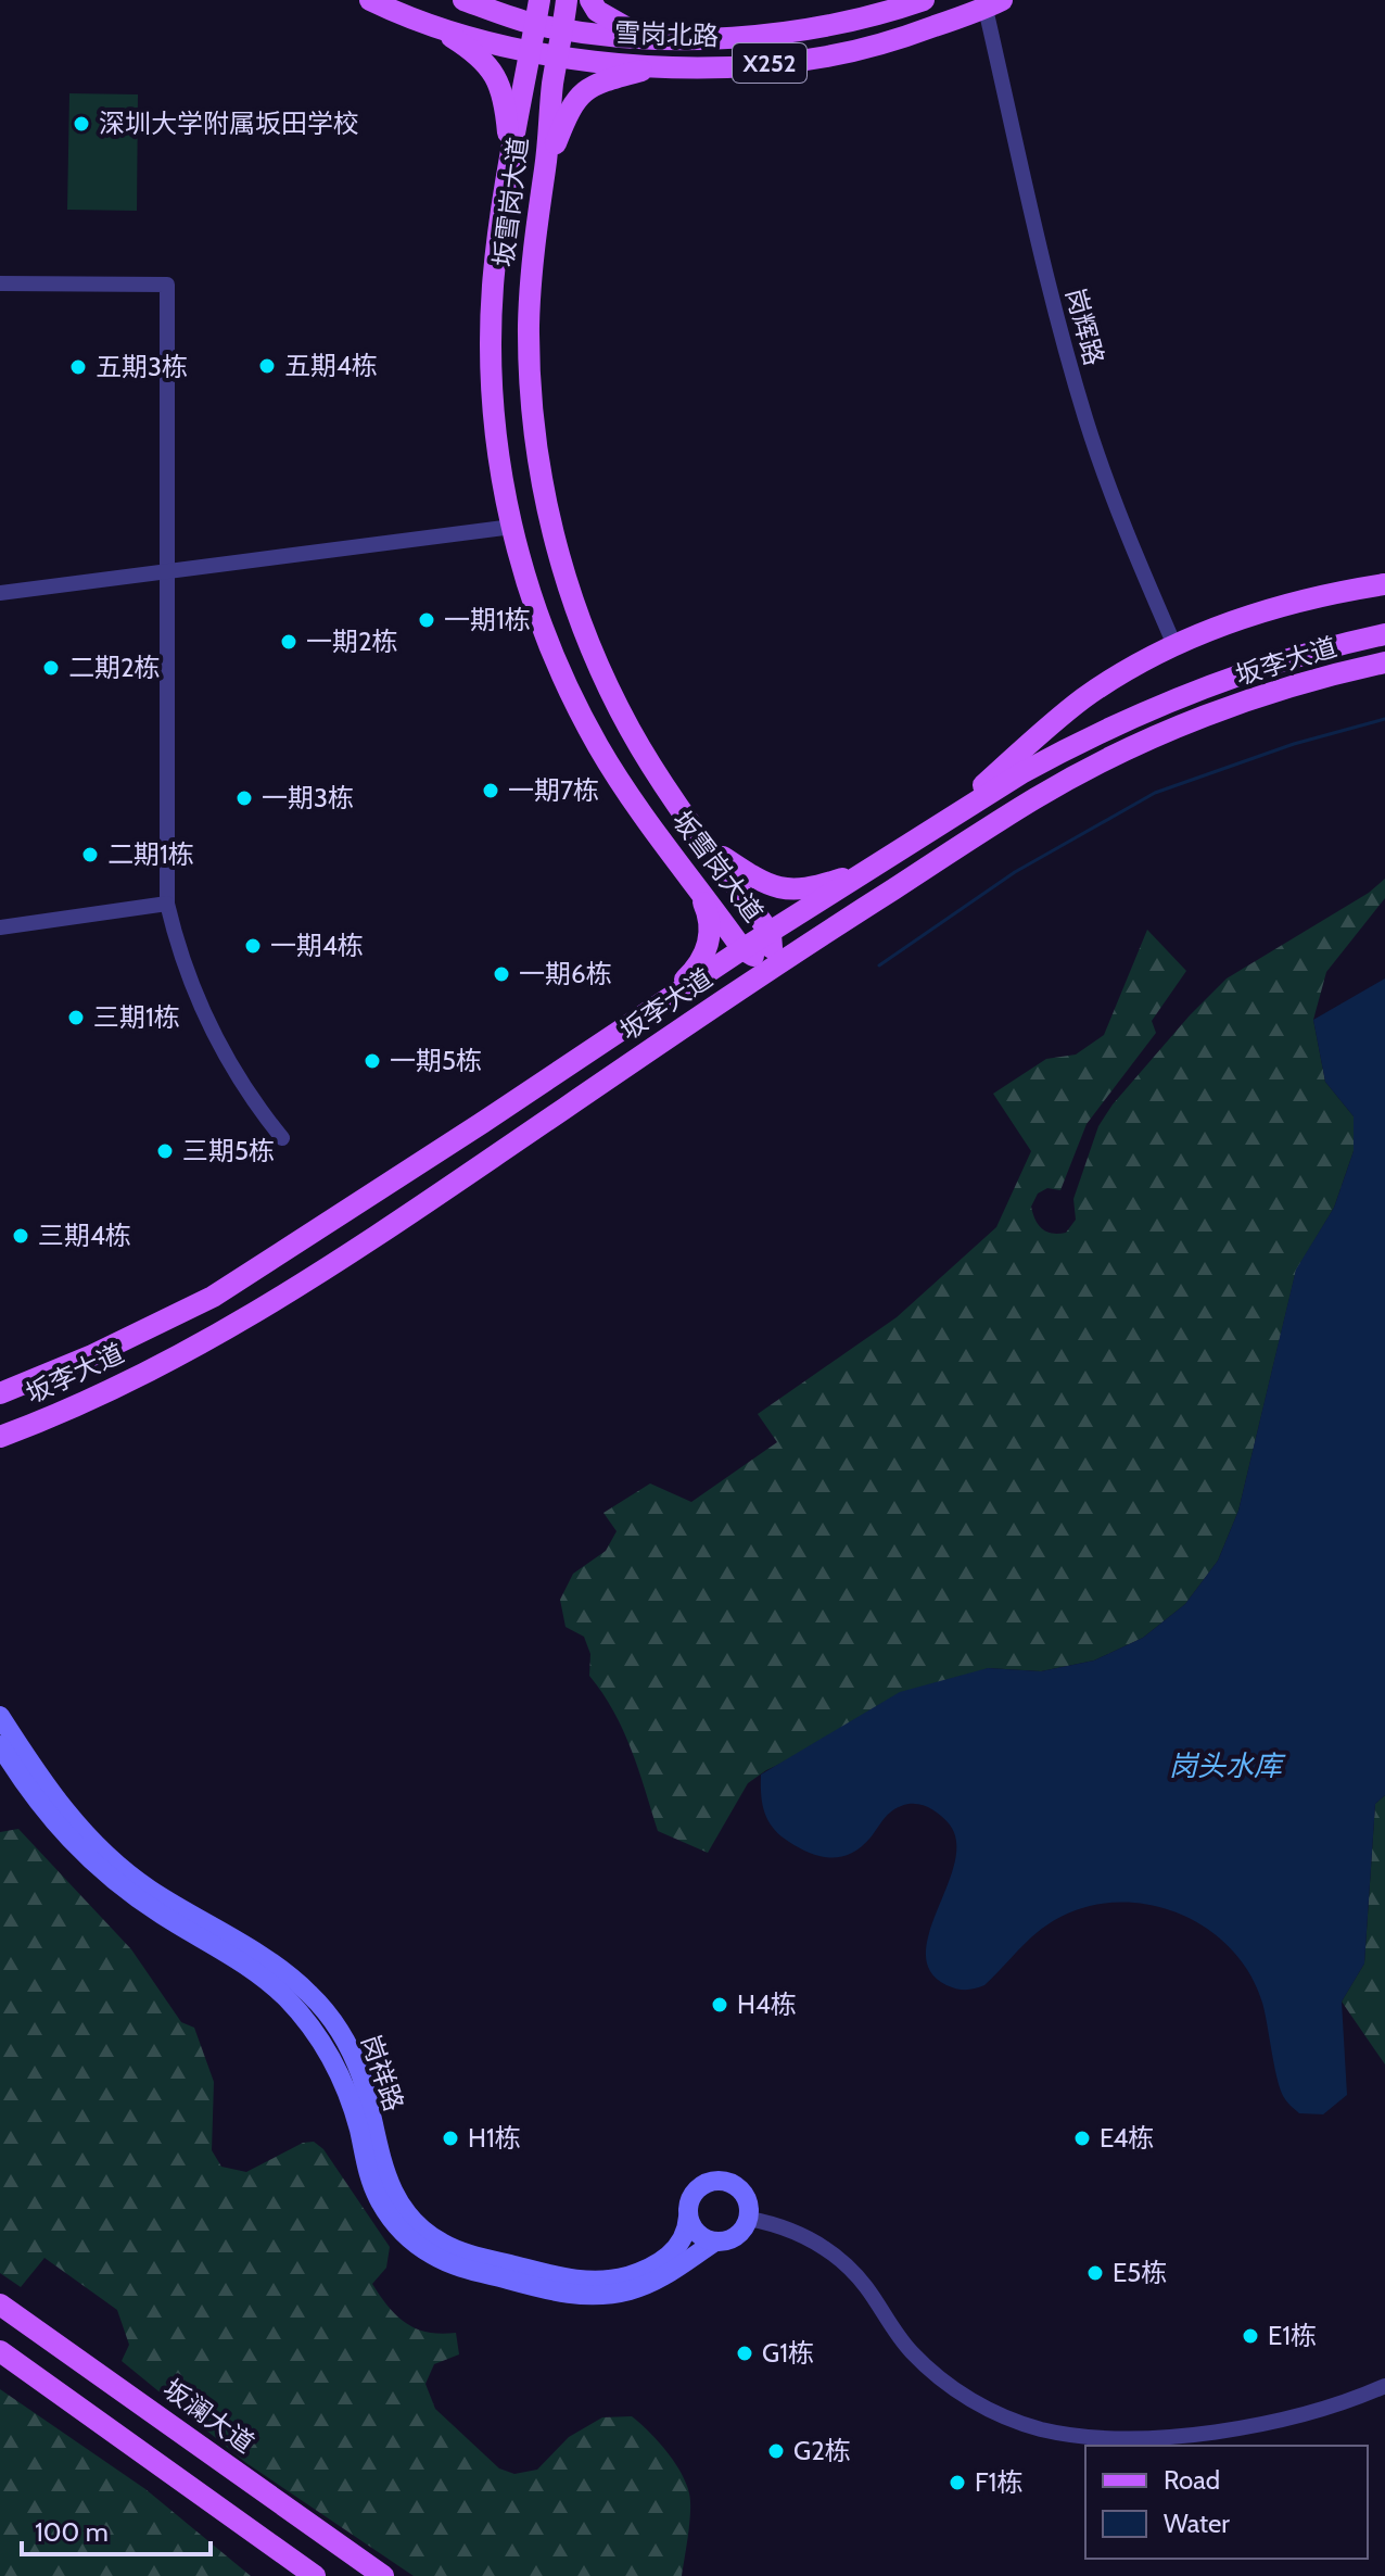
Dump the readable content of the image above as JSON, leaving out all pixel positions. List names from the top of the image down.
{
  "streets": {
    "main road": [
      "雪岗北路",
      "X252",
      "坂雪岗大道",
      "坂李大道",
      "坂澜大道"
    ],
    "street": ["岗辉路", "岗祥路"]
  },
  "crossings": [
    ["雪岗北路", "X252"],
    ["雪岗北路", "坂雪岗大道"],
    ["雪岗北路", "岗辉路"],
    ["X252", "坂雪岗大道"],
    ["坂雪岗大道", "坂李大道"]
  ],
  "water": ["岗头水库"],
  "places": [
    "深圳大学附属坂田学校",
    "五期4栋",
    "五期3栋",
    "一期1栋",
    "一期2栋",
    "二期2栋",
    "一期7栋",
    "一期3栋",
    "二期1栋",
    "一期4栋",
    "一期6栋",
    "三期1栋",
    "一期5栋",
    "三期5栋",
    "三期4栋",
    "H4栋",
    "H1栋",
    "E4栋",
    "E5栋",
    "E1栋",
    "G1栋",
    "G2栋",
    "F1栋"
  ],
  "legend": ["Road", "Water"],
  "scale_bar": "100 m"
}
